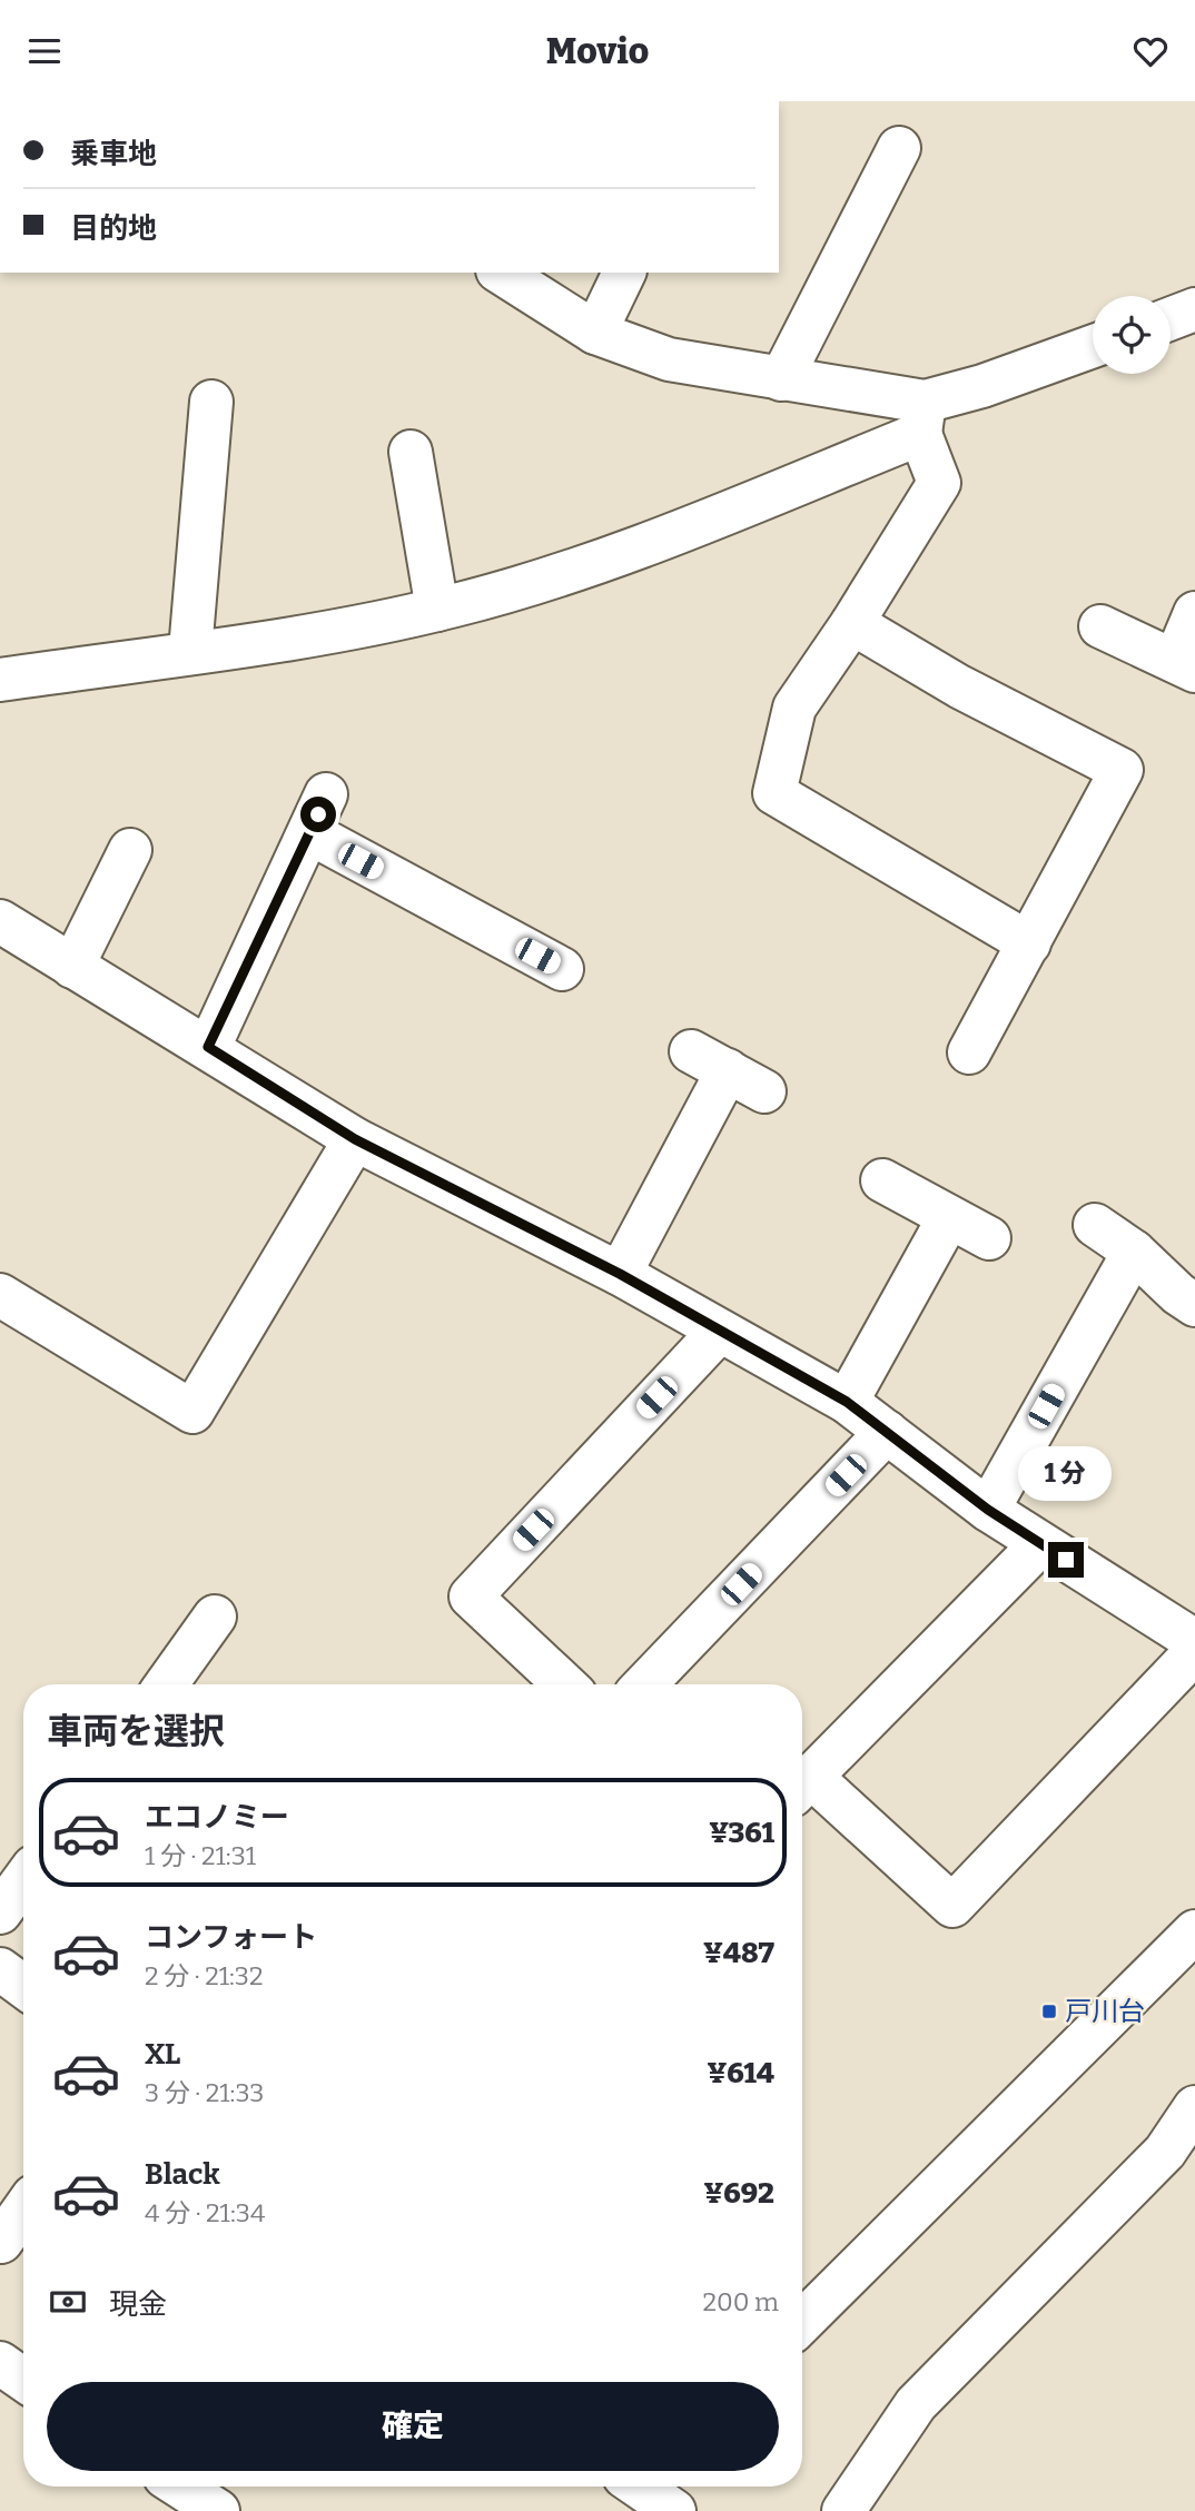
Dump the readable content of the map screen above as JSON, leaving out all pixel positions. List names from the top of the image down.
{
  "places": {
    "transit": ["戸川台"]
  },
  "page": {
    "header": "Movio",
    "banner": ["乗車地", "目的地"],
    "bubble": "1 分",
    "heading": "車両を選択",
    "list": [
      {
        "name": "エコノミー",
        "note": "1 分 · 21:31",
        "value": "¥361"
      },
      {
        "name": "コンフォート",
        "note": "2 分 · 21:32",
        "value": "¥487"
      },
      {
        "name": "XL",
        "note": "3 分 · 21:33",
        "value": "¥614"
      },
      {
        "name": "Black",
        "note": "4 分 · 21:34",
        "value": "¥692"
      }
    ],
    "pay": ["現金", "200 m"],
    "buttons": "確定"
  }
}
